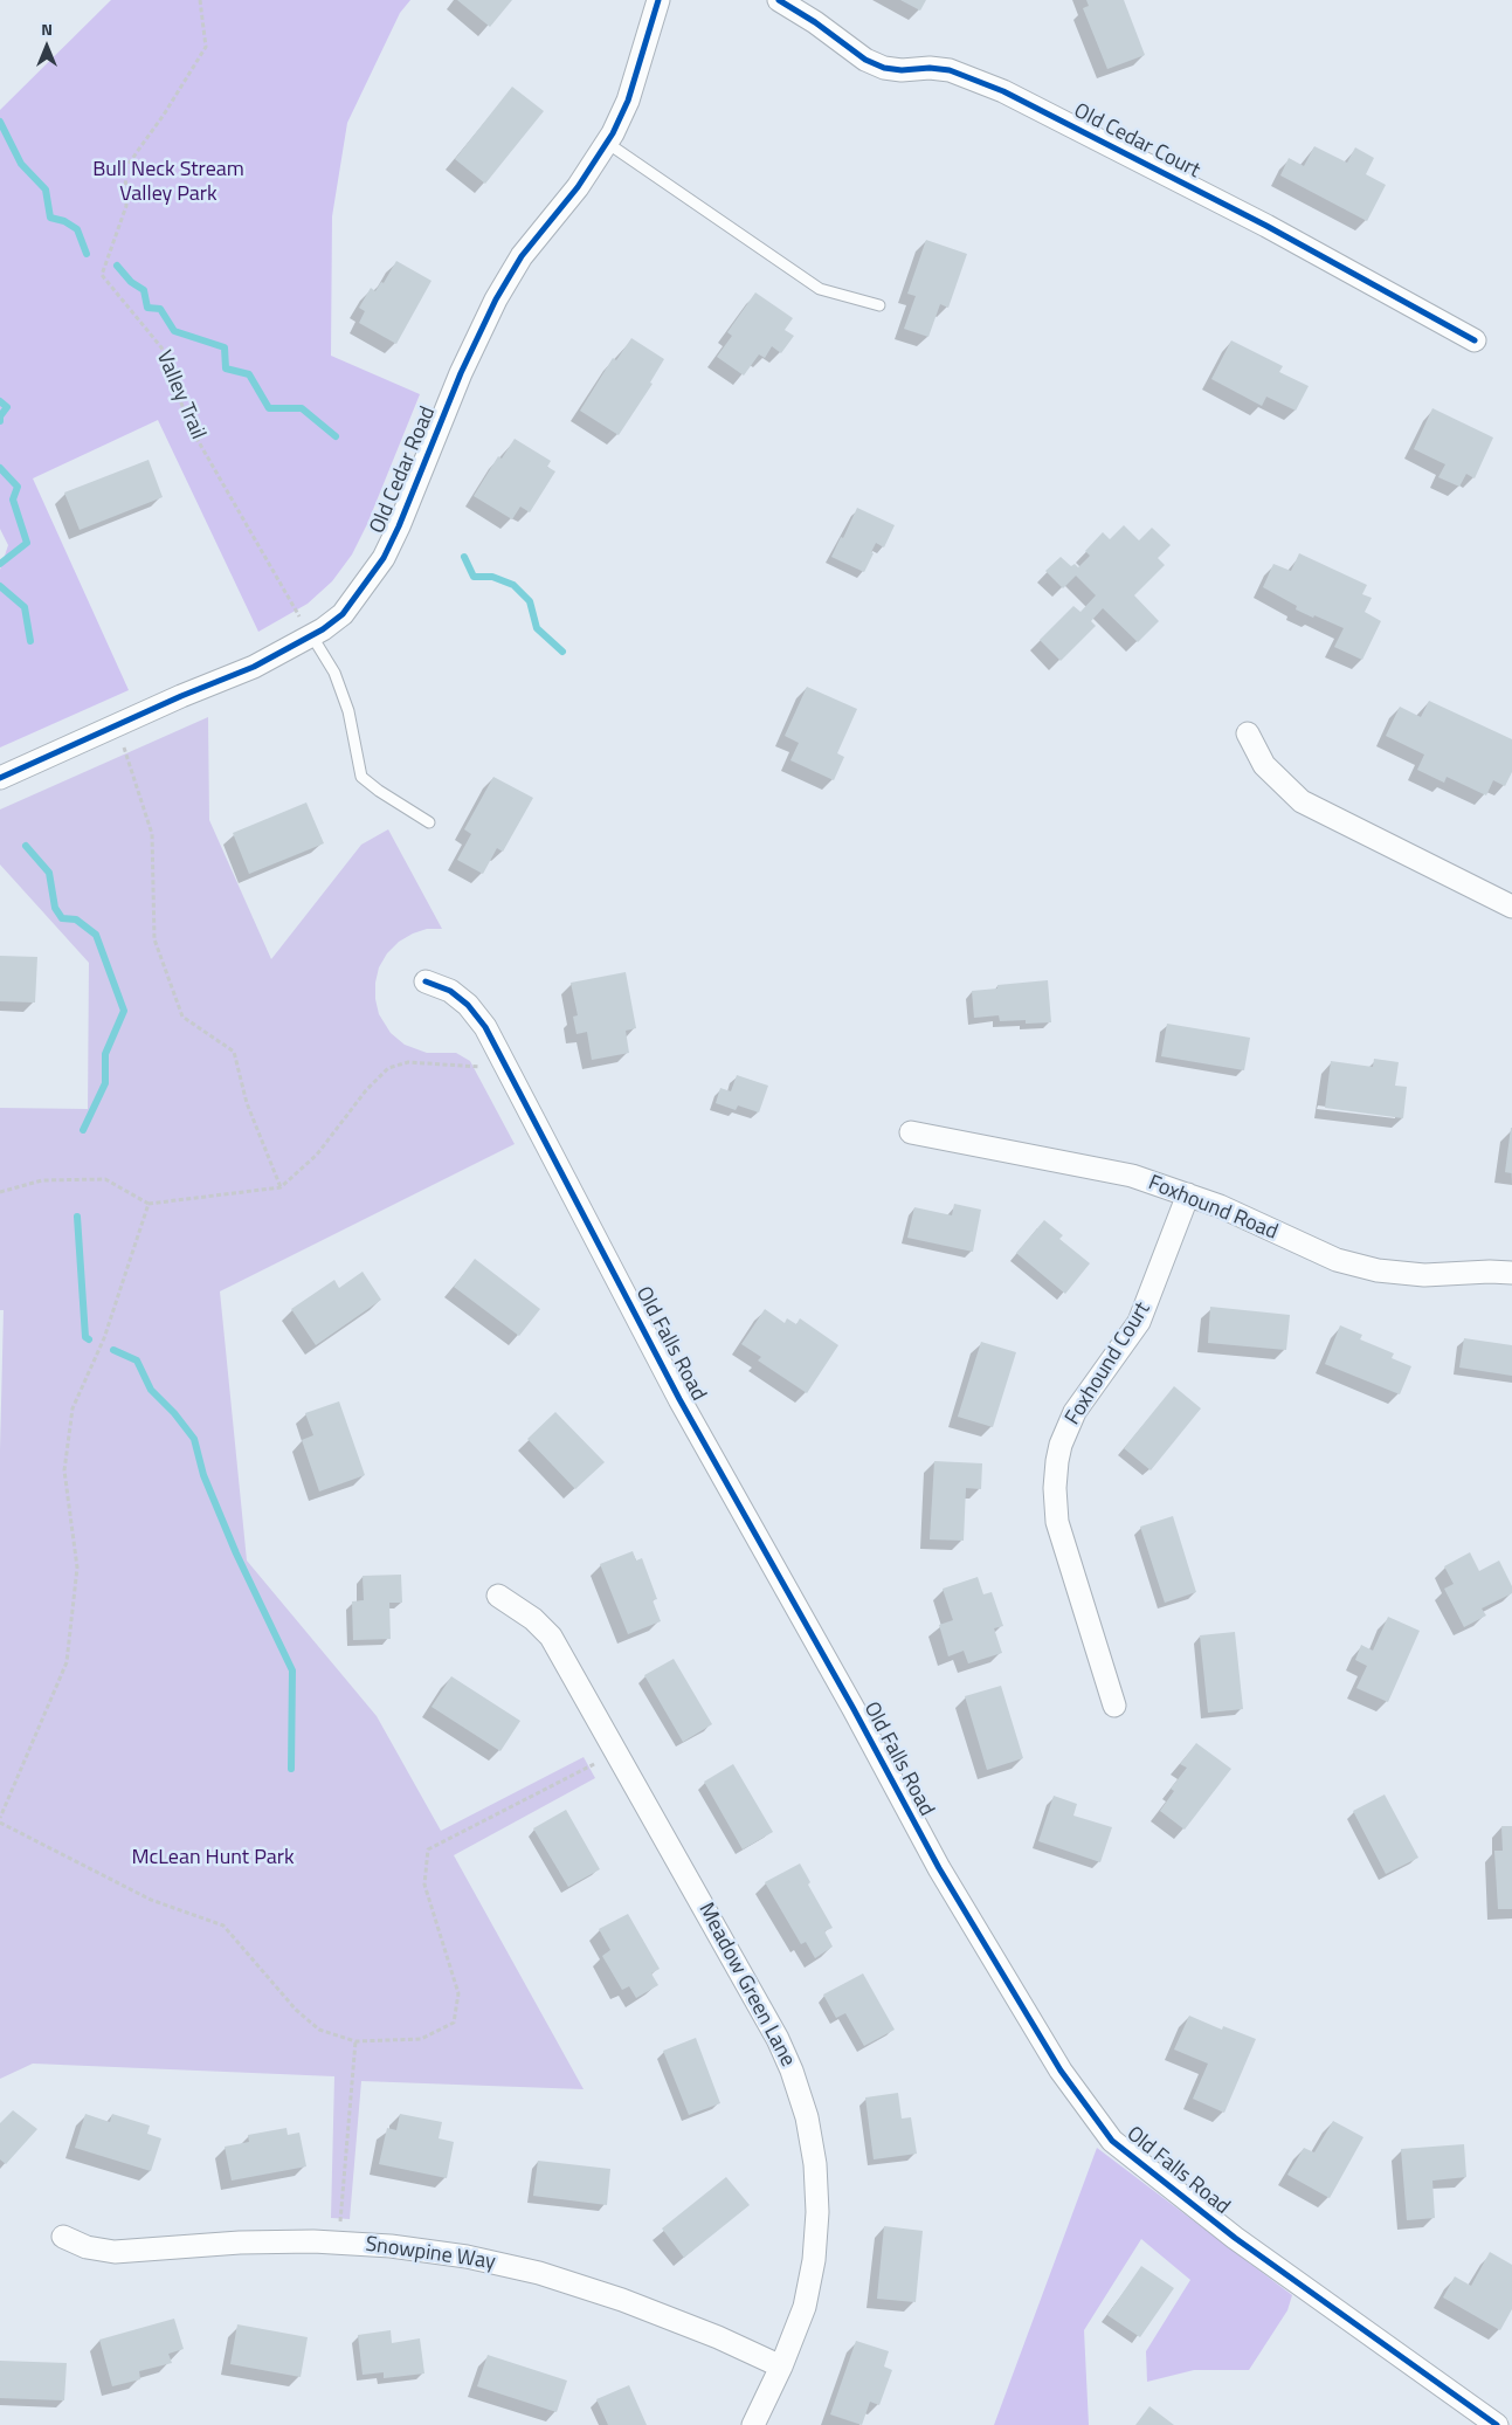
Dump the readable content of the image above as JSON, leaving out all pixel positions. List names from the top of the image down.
{
  "streets": {
    "street": [
      "Old Cedar Court",
      "Old Cedar Road",
      "Foxhound Road",
      "Old Falls Road",
      "Foxhound Court",
      "Meadow Green Lane",
      "Snowpine Way"
    ],
    "path": ["Valley Trail"]
  },
  "crossings": [
    ["Valley Trail", "Old Cedar Road"],
    ["Foxhound Road", "Foxhound Court"],
    ["Meadow Green Lane", "Snowpine Way"]
  ],
  "parks": ["Bull Neck Stream Valley Park", "McLean Hunt Park"],
  "north": "top"
}
